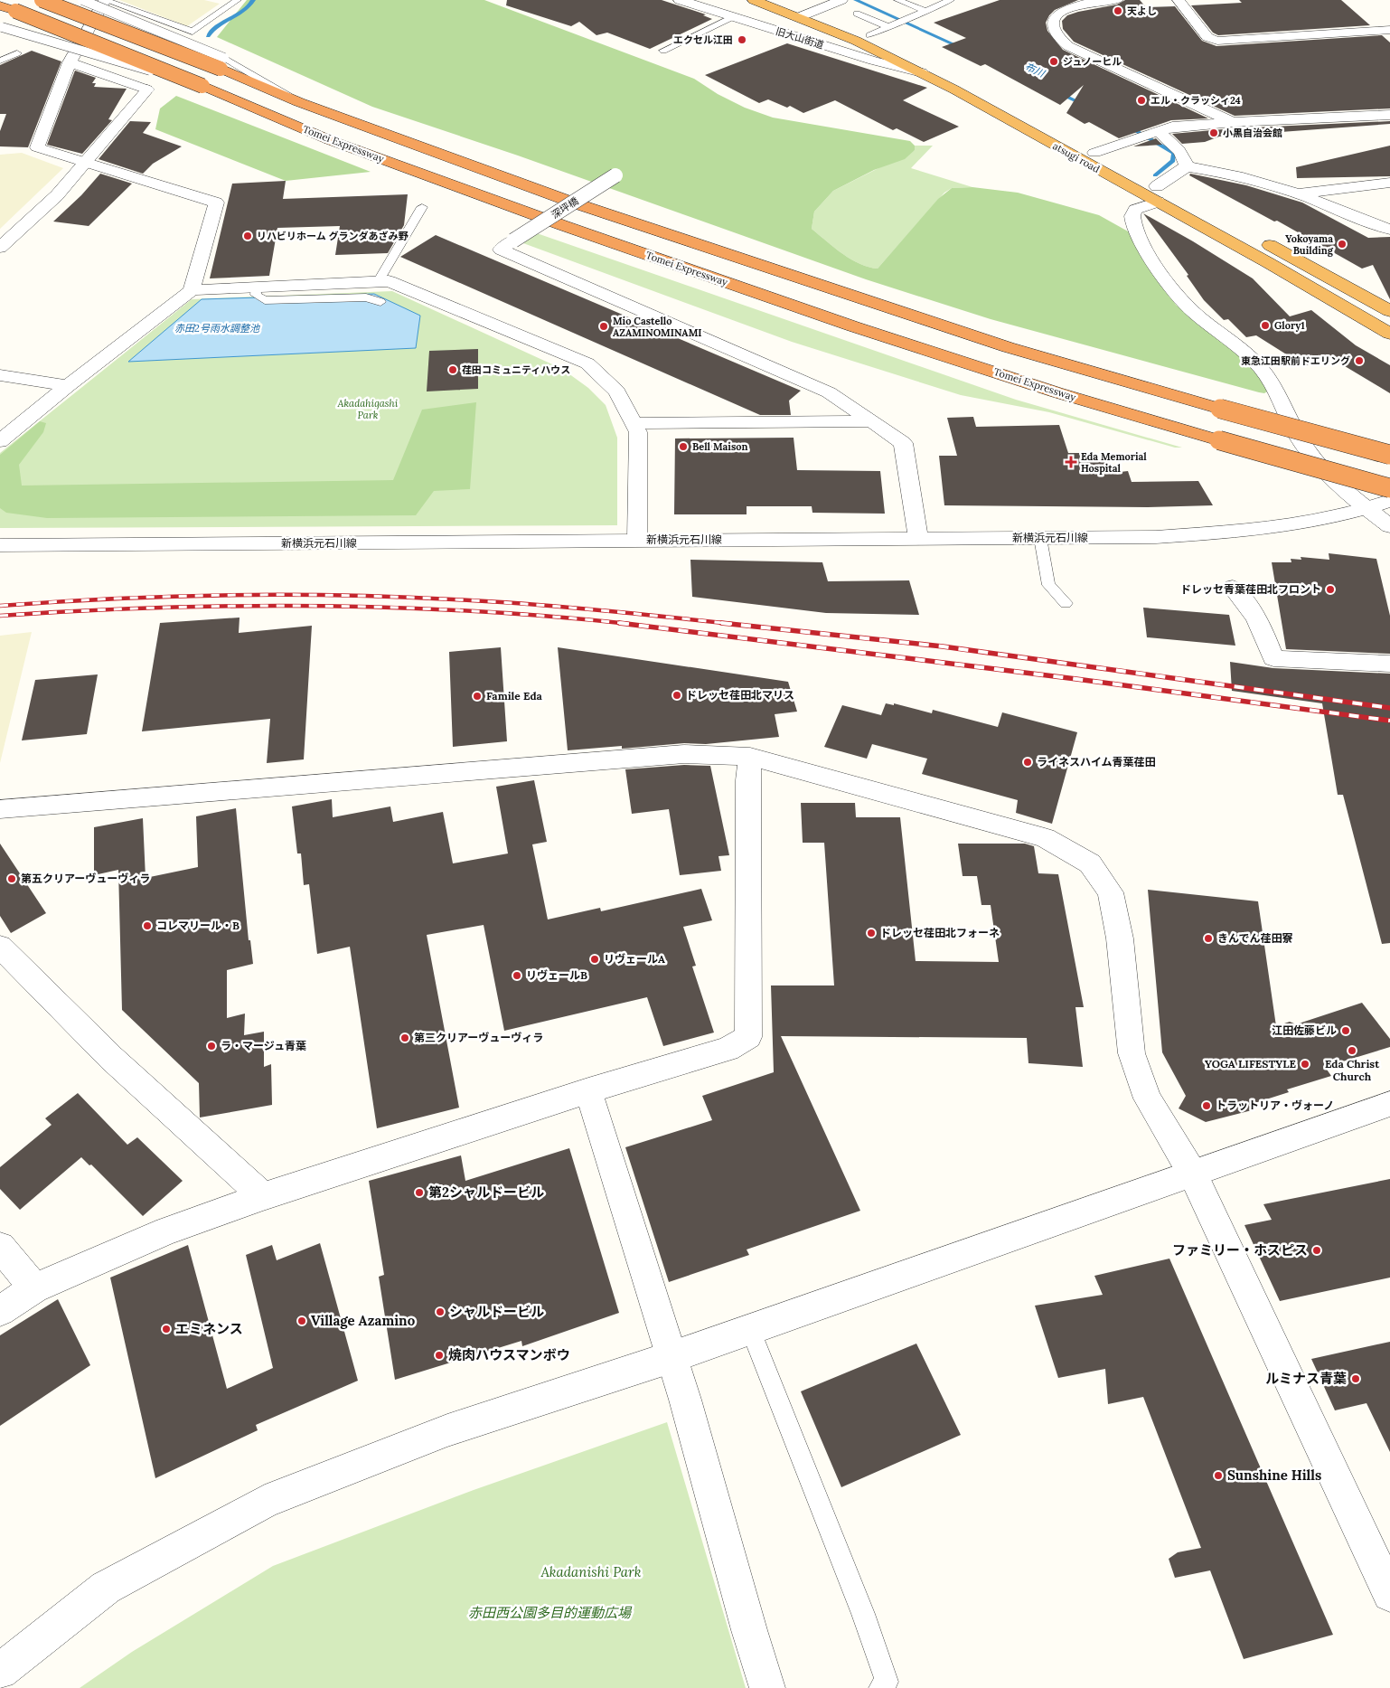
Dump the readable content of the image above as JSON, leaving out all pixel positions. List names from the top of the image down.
{
  "streets": {
    "highway": ["Tomei Expressway", "atsugi road"],
    "street": ["旧大山街道", "深坪橋", "新横浜元石川線"]
  },
  "crossings": [
    ["旧大山街道", "atsugi road"]
  ],
  "water": ["布川", "赤田2号雨水調整池"],
  "parks": ["Akadahigashi Park", "Akadanishi Park", "赤田西公園多目的運動広場"],
  "places": {
    "other": [
      "天よし",
      "エクセル江田",
      "ジュノーヒル",
      "エル・クラッシィ24",
      "小黒自治会館",
      "リハビリホーム グランダあざみ野",
      "Yokoyama Building",
      "Glory1",
      "Mio Castello AZAMINOMINAMI",
      "東急江田駅前ドエリング",
      "荏田コミュニティハウス",
      "Bell Maison",
      "ドレッセ青葉荏田北フロント",
      "ドレッセ荏田北マリス",
      "Famile Eda",
      "ライネスハイム青葉荏田",
      "第五クリアーヴューヴィラ",
      "コレマリール・B",
      "ドレッセ荏田北フォーネ",
      "きんでん荏田寮",
      "リヴェールA",
      "リヴェールB",
      "江田佐藤ビル",
      "第三クリアーヴューヴィラ",
      "ラ・マージュ青葉",
      "Eda Christ Church",
      "YOGA LIFESTYLE",
      "トラットリア・ヴォーノ",
      "第2シャルドービル",
      "ファミリー・ホスピス",
      "シャルドービル",
      "Village Azamino",
      "エミネンス",
      "焼肉ハウスマンボウ",
      "ルミナス青葉",
      "Sunshine Hills"
    ],
    "health": ["Eda Memorial Hospital"]
  }
}
